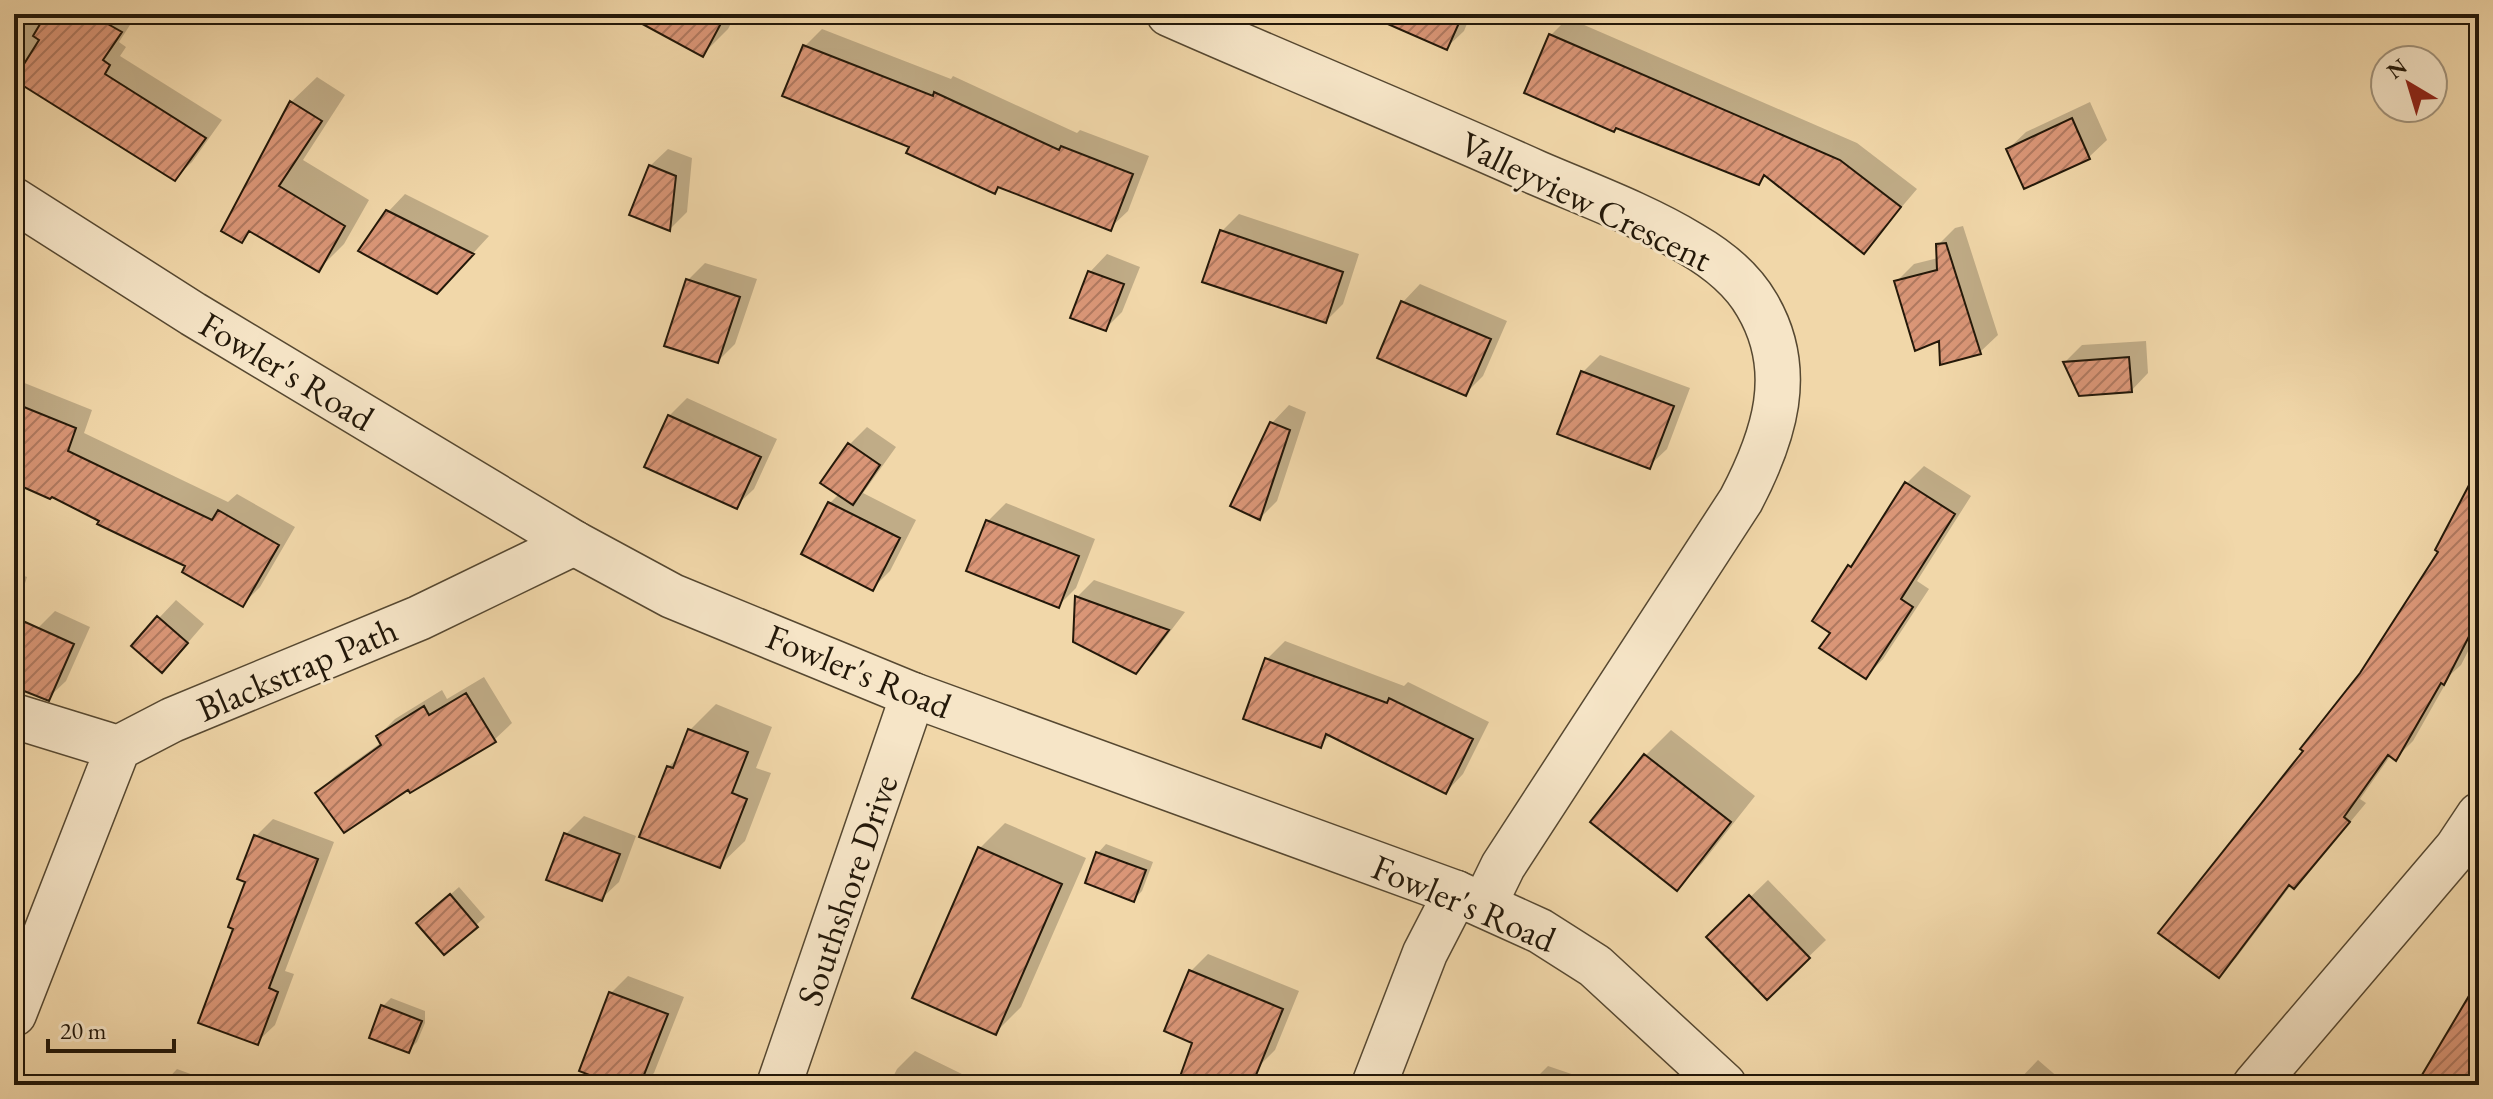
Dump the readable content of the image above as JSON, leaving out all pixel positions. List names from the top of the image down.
{
  "streets": {
    "street": [
      "Valleyview Crescent",
      "Fowler's Road",
      "Blackstrap Path",
      "Southshore Drive"
    ]
  },
  "crossings": [
    ["Valleyview Crescent", "Fowler's Road"],
    ["Fowler's Road", "Blackstrap Path"],
    ["Fowler's Road", "Southshore Drive"]
  ],
  "scale_bar": "20 m",
  "north": "top left"
}
